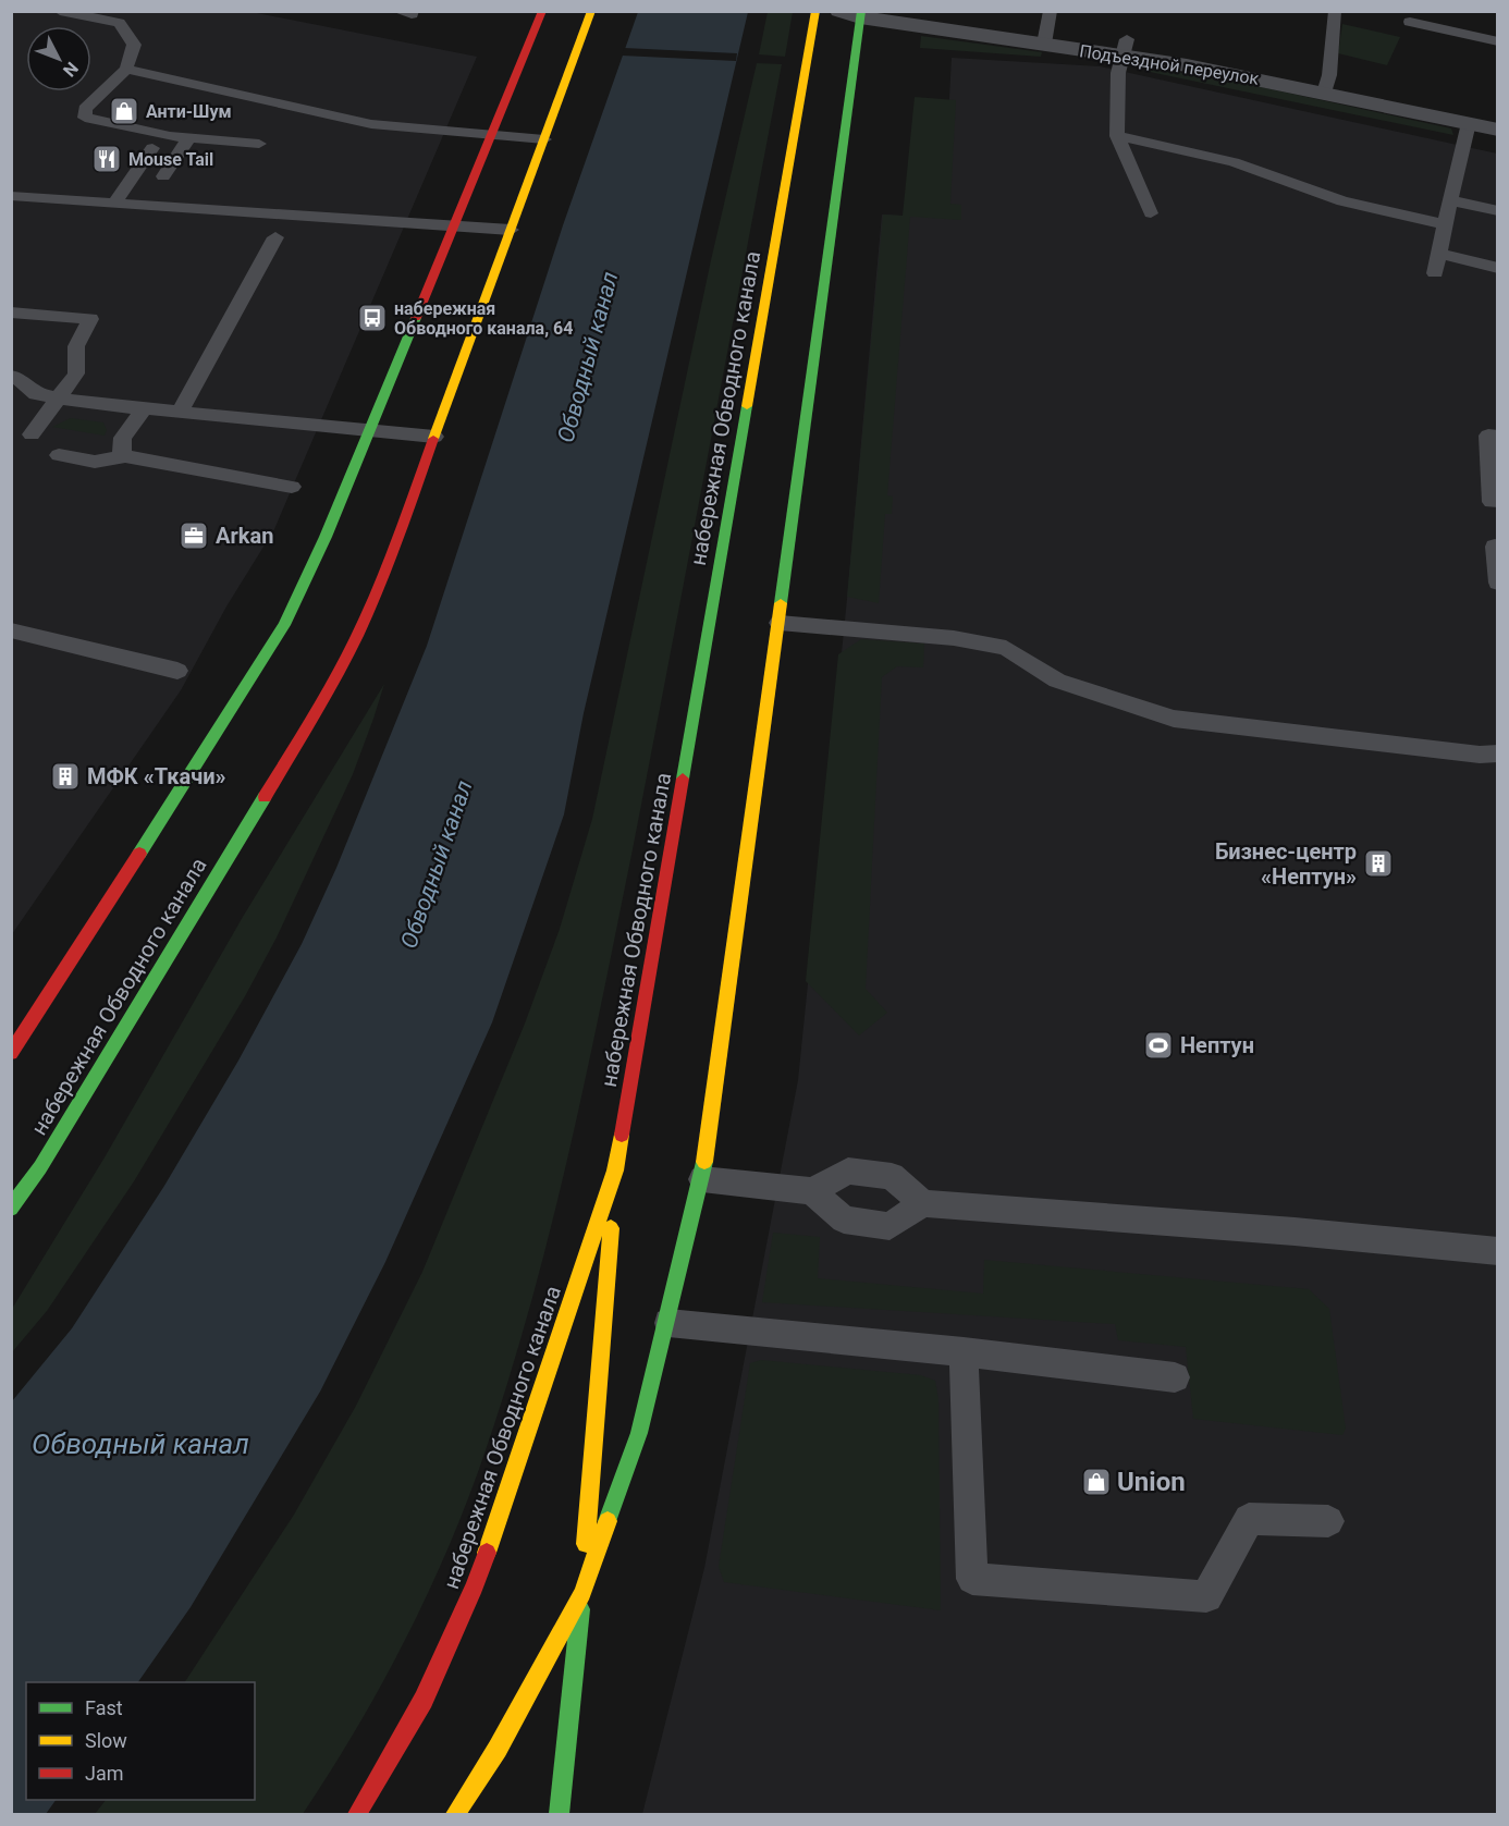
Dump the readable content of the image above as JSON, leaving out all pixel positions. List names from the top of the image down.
{
  "streets": {
    "main road": ["набережная Обводного канала"],
    "street": ["Подъездной переулок"]
  },
  "water": ["Обводный канал"],
  "places": {
    "shop": ["Анти-Шум", "Union"],
    "restaurant": ["Mouse Tail"],
    "bus stop": ["набережная Обводного канала, 64"],
    "office": ["Arkan"],
    "building": ["МФК «Ткачи»", "Бизнес-центр «Нептун»"],
    "sports": ["Нептун"]
  },
  "legend": ["Fast", "Slow", "Jam"],
  "north": "bottom right"
}
